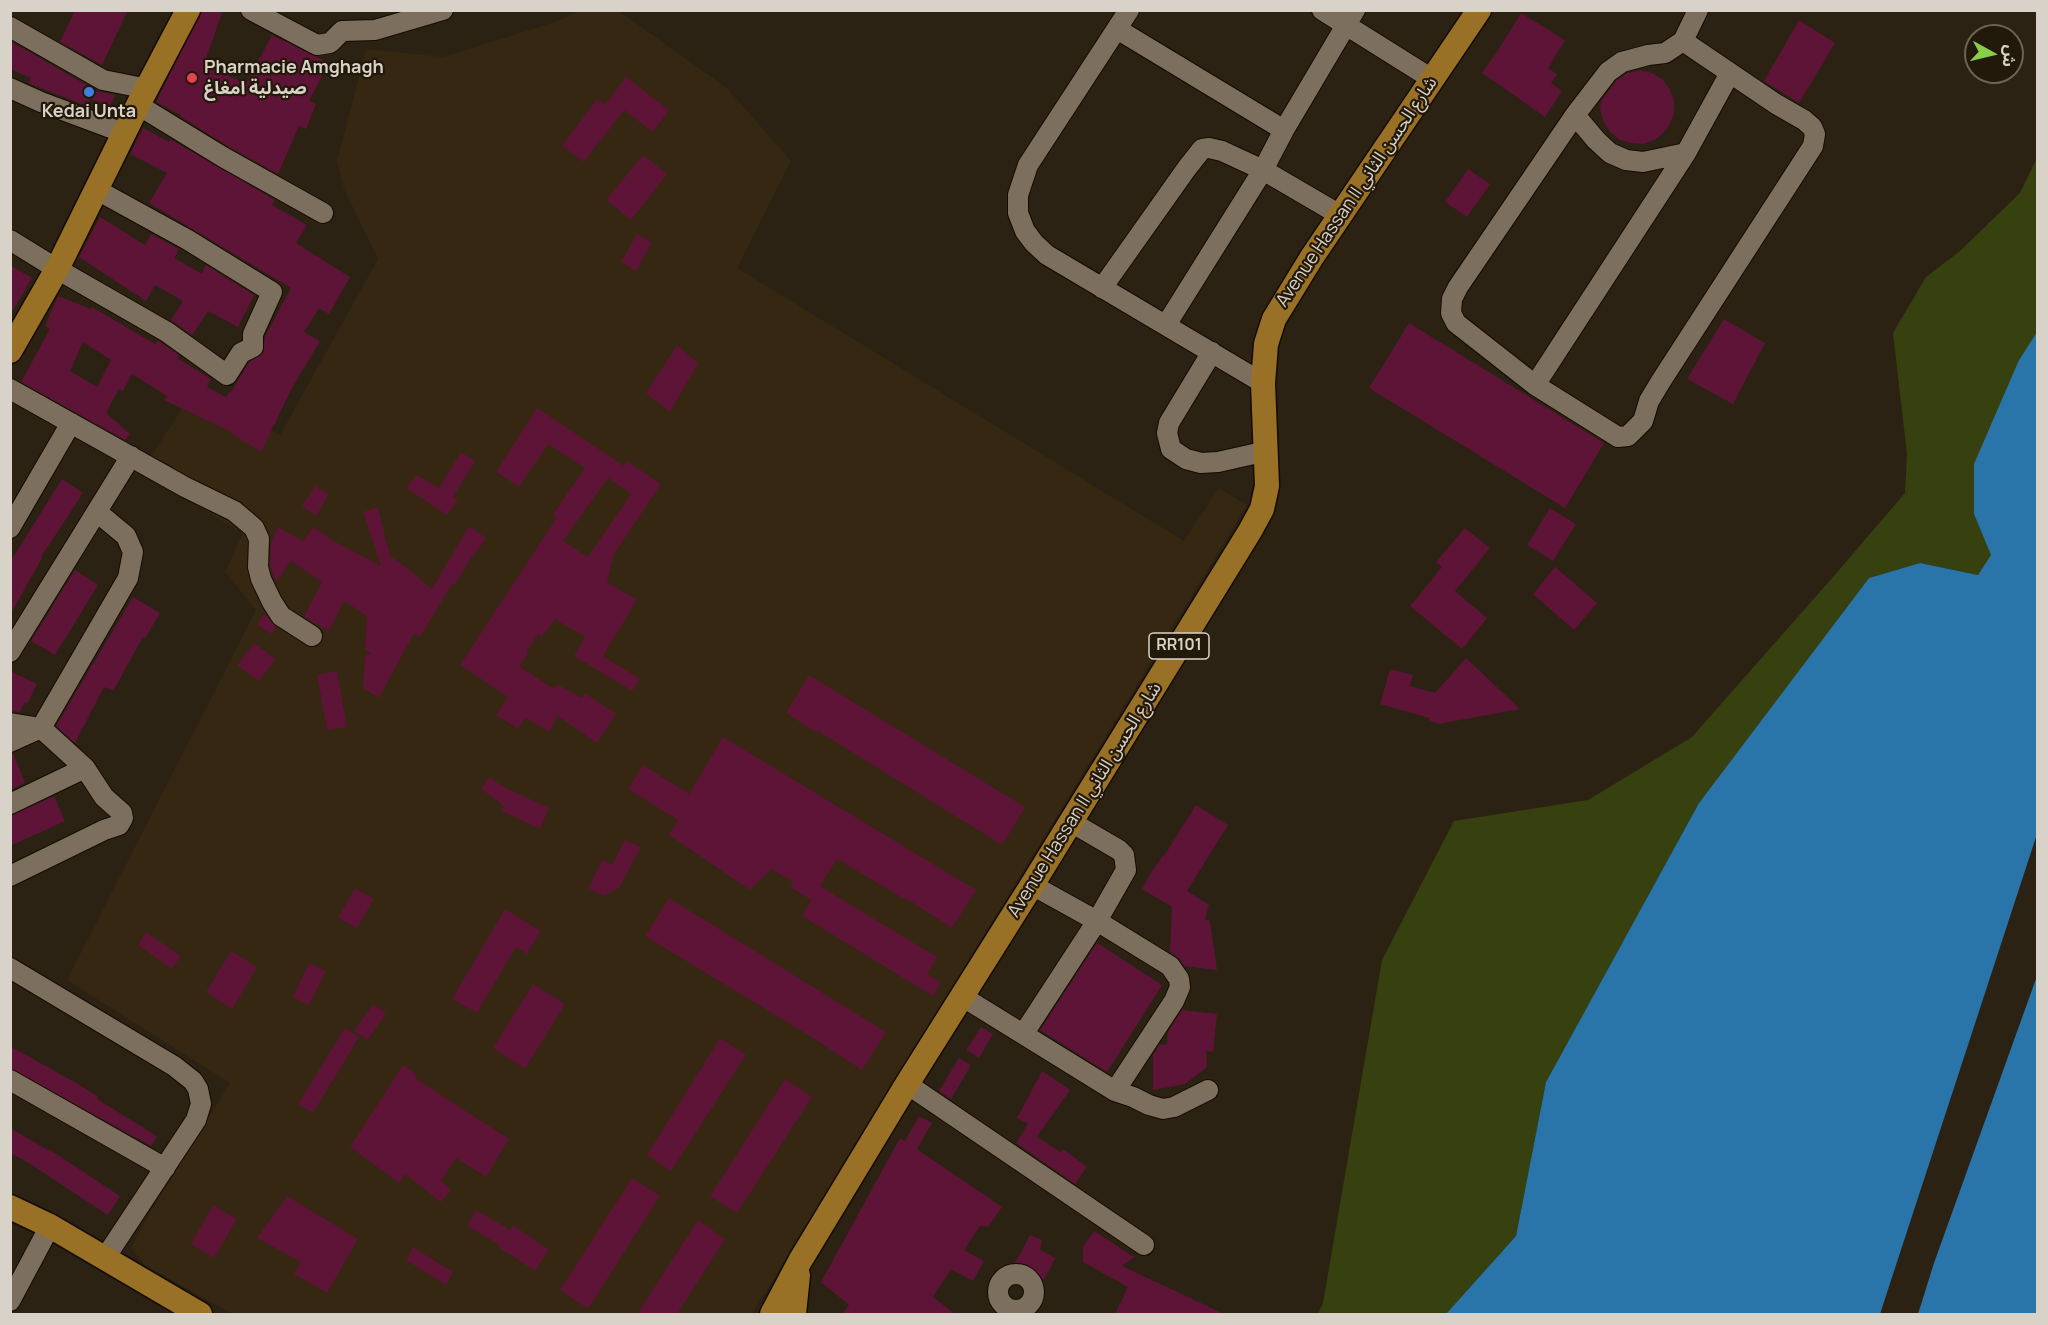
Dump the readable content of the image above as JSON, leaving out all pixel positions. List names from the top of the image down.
{
  "streets": {
    "main road": ["Avenue Hassan II شارع الحسن الثاني", "RR101"]
  },
  "places": ["Pharmacie Amghagh صيدلية امغاغ", "Kedai Unta"],
  "north": "right"
}
